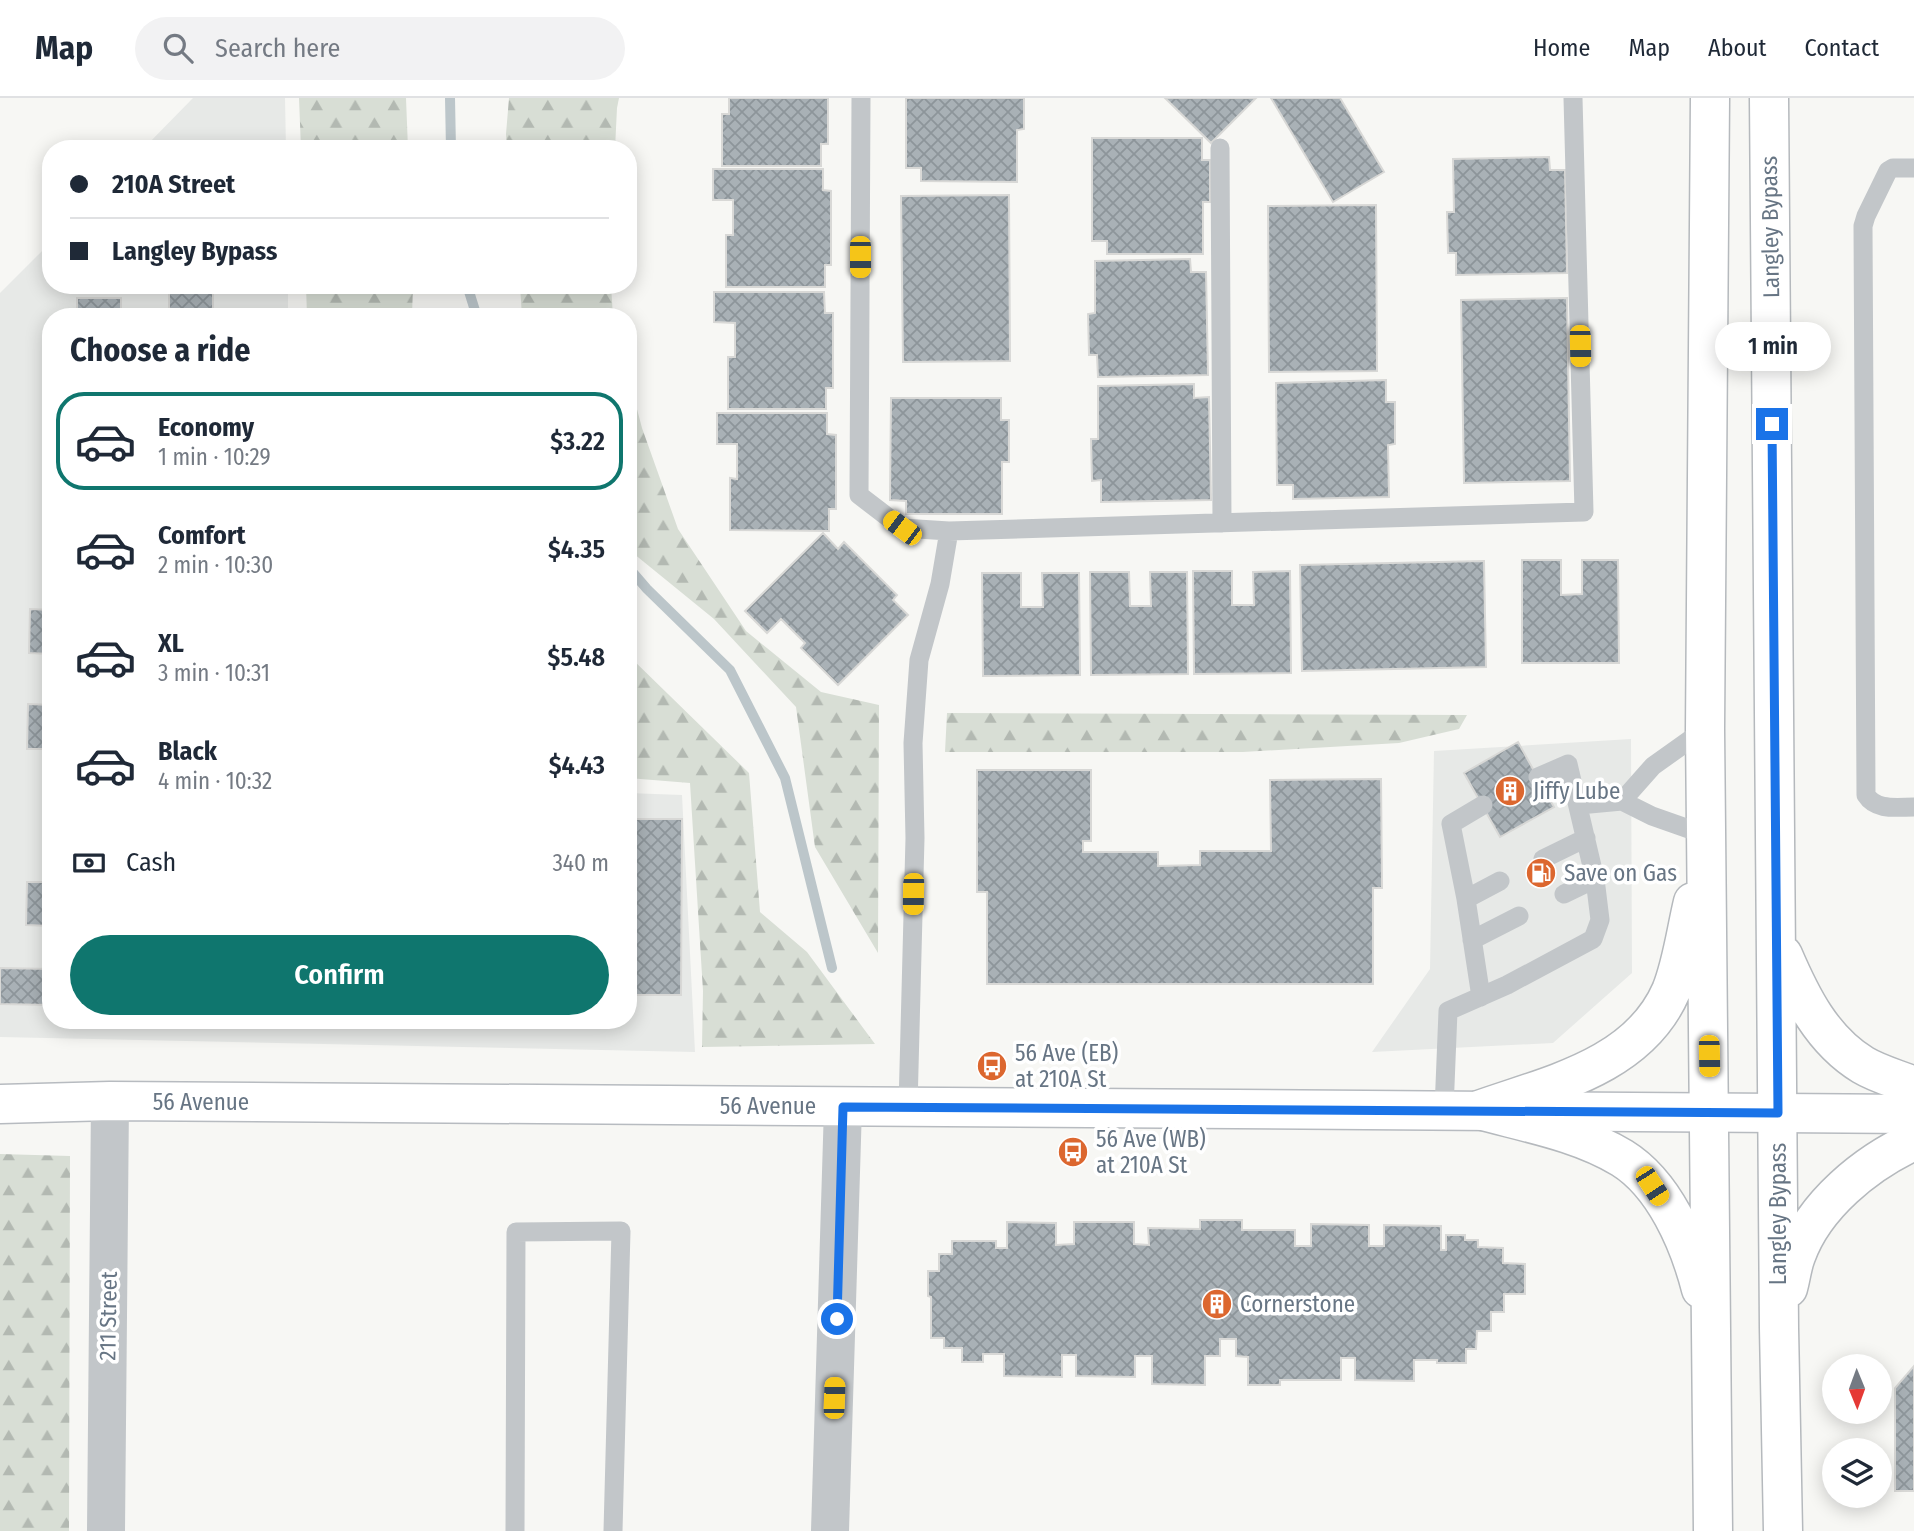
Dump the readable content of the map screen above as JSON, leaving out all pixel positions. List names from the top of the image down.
{
  "streets": {
    "main road": ["Langley Bypass", "56 Avenue"],
    "street": ["211 Street"]
  },
  "crossings": [
    ["Langley Bypass", "56 Avenue"],
    ["56 Avenue", "211 Street"]
  ],
  "places": {
    "building": ["Jiffy Lube", "Cornerstone"],
    "fuel station": ["Save on Gas"],
    "bus stop": ["56 Ave (EB) at 210A St", "56 Ave (WB) at 210A St"]
  },
  "north": "bottom",
  "page": {
    "header": "Map",
    "search": "Search here",
    "nav": [
      "Home",
      "Map",
      "About",
      "Contact"
    ],
    "banner": ["210A Street", "Langley Bypass"],
    "heading": "Choose a ride",
    "bubble": "1 min",
    "list": [
      {
        "name": "Economy",
        "note": "1 min · 10:29",
        "value": "$3.22"
      },
      {
        "name": "Comfort",
        "note": "2 min · 10:30",
        "value": "$4.35"
      },
      {
        "name": "XL",
        "note": "3 min · 10:31",
        "value": "$5.48"
      },
      {
        "name": "Black",
        "note": "4 min · 10:32",
        "value": "$4.43"
      }
    ],
    "pay": ["Cash", "340 m"],
    "buttons": "Confirm"
  }
}
